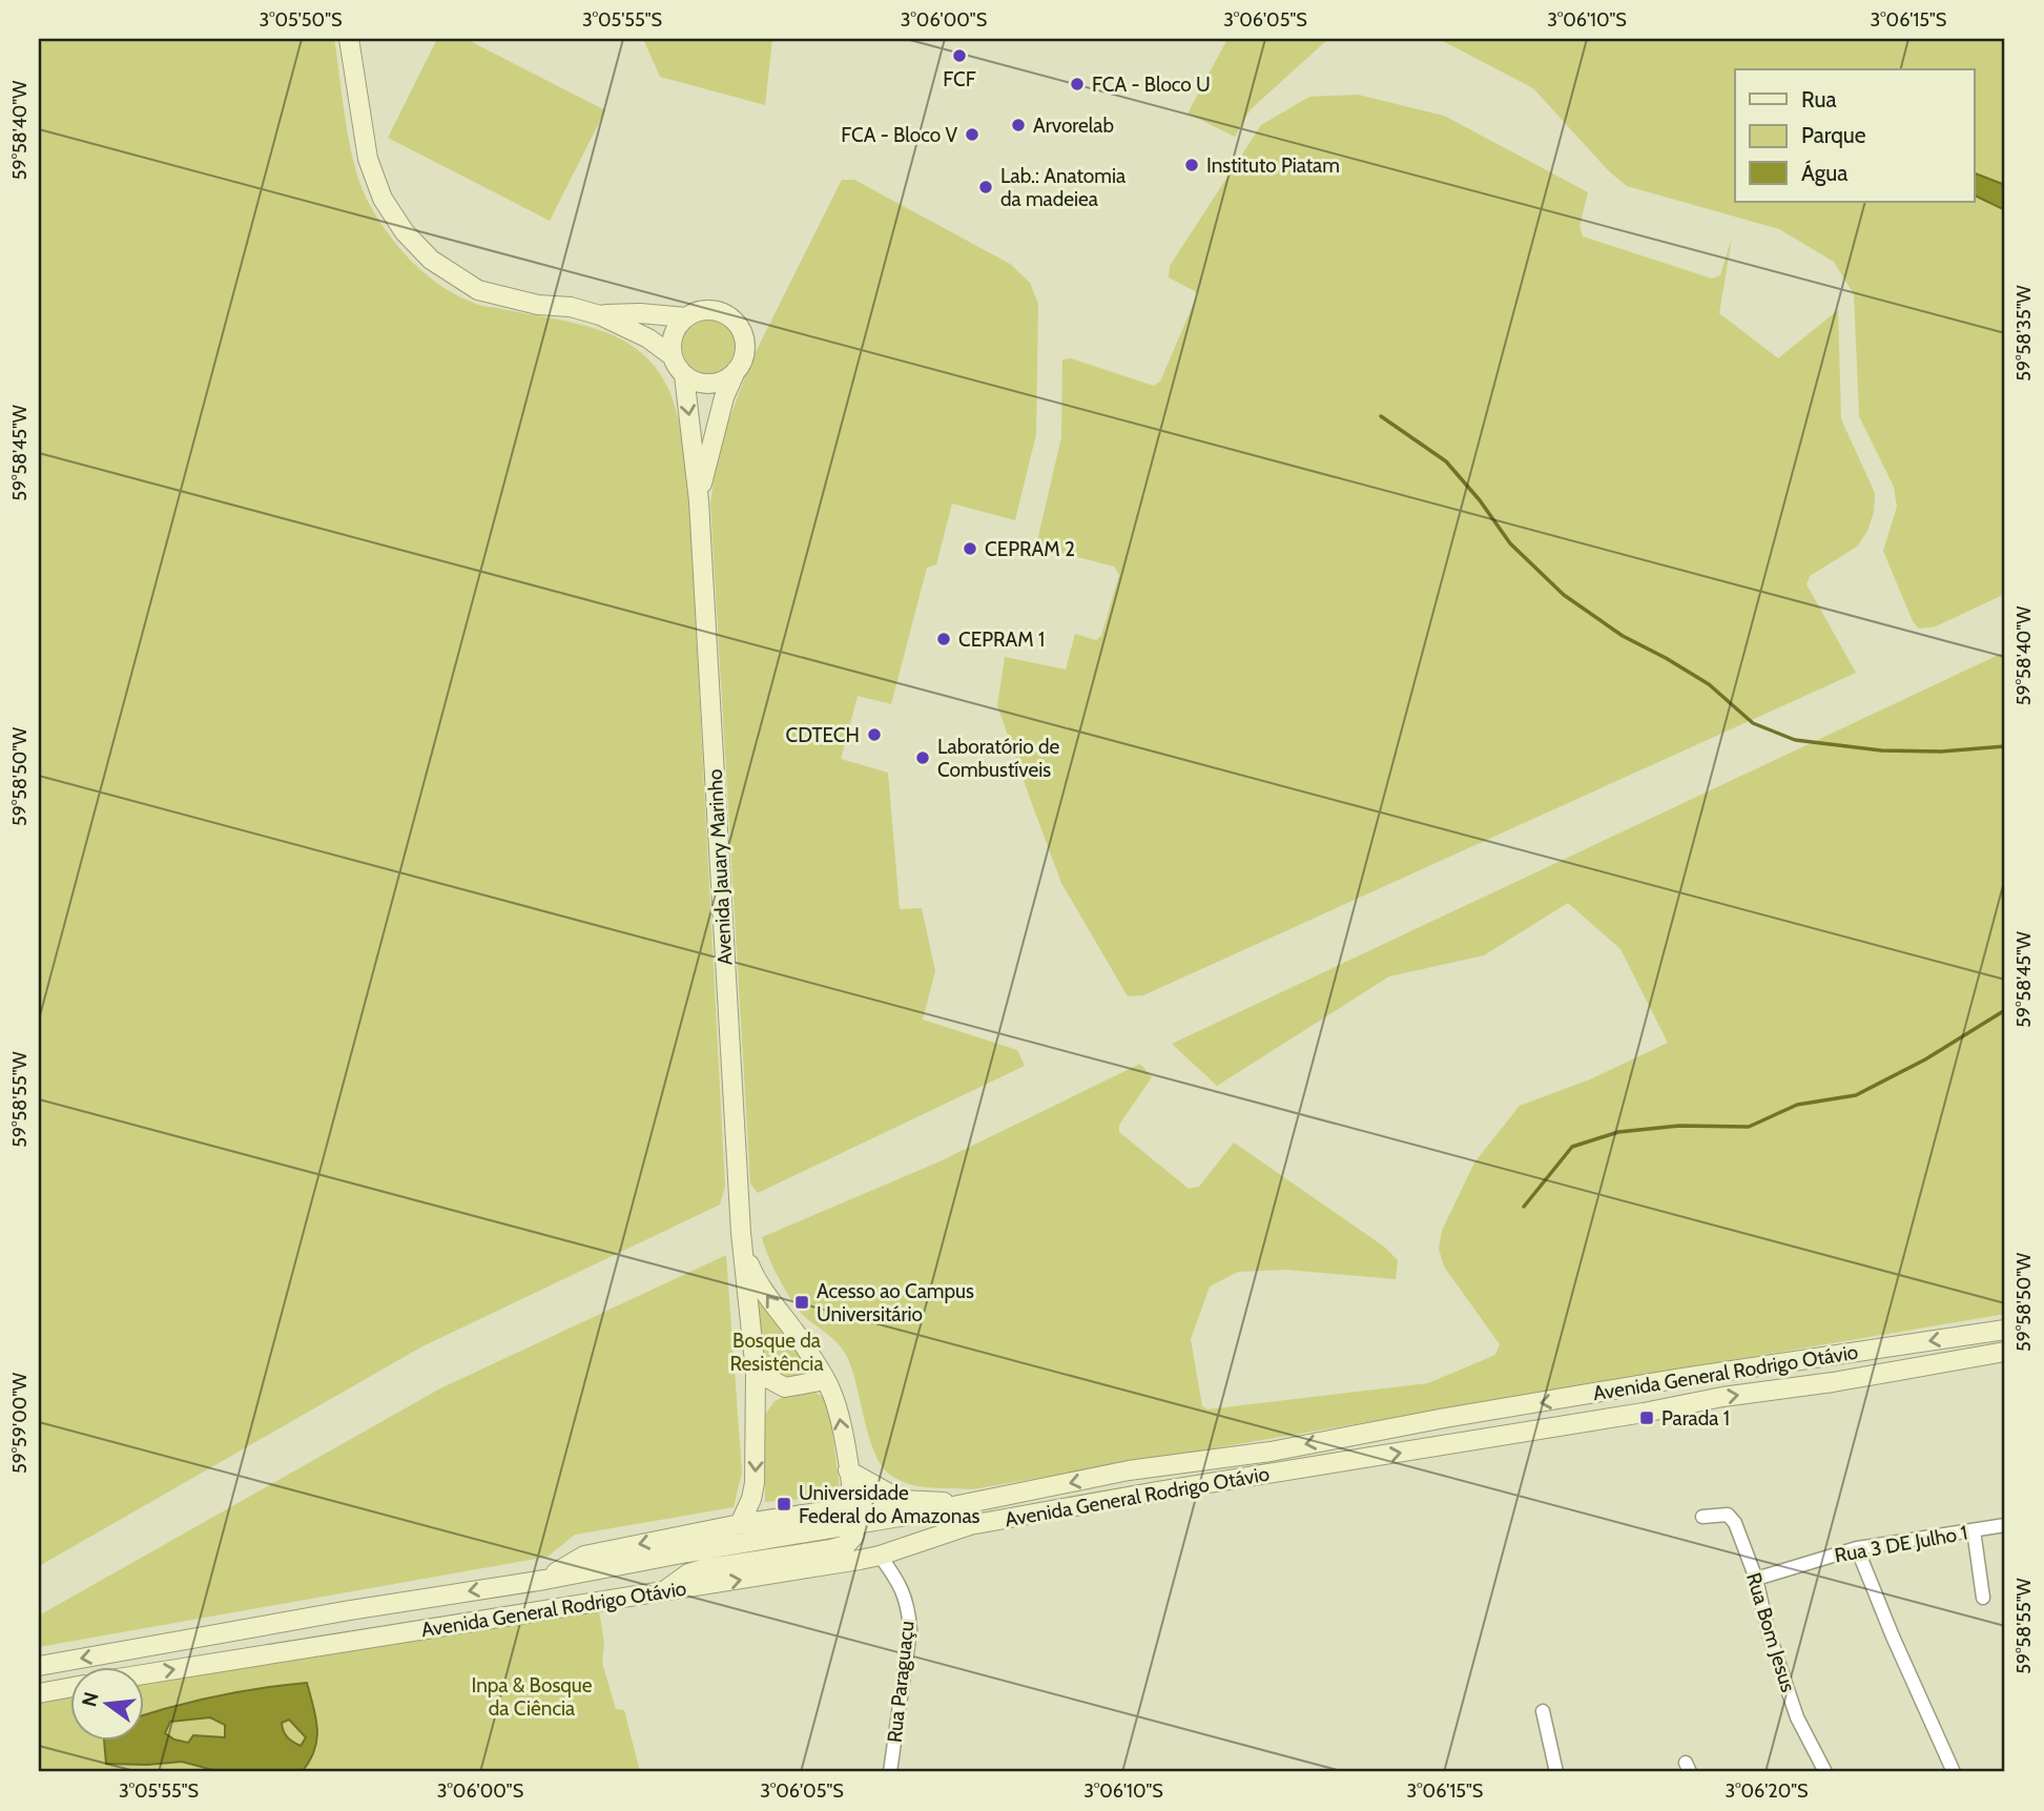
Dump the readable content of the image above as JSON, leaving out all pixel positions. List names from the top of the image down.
{
  "streets": {
    "main road": ["Avenida Jauary Marinho", "Avenida General Rodrigo Otávio"],
    "street": ["Rua 3 DE Julho 1", "Rua Bom Jesus", "Rua Paraguaçu"]
  },
  "crossings": [
    ["Avenida Jauary Marinho", "Avenida General Rodrigo Otávio"],
    ["Avenida General Rodrigo Otávio", "Rua Paraguaçu"],
    ["Rua 3 DE Julho 1", "Rua Bom Jesus"]
  ],
  "parks": ["Bosque da Resistência", "Inpa & Bosque da Ciência"],
  "places": {
    "other": [
      "FCF",
      "FCA - Bloco U",
      "Arvorelab",
      "FCA - Bloco V",
      "Instituto Piatam",
      "Lab.: Anatomia da madeiea",
      "CEPRAM 2",
      "CEPRAM 1",
      "CDTECH",
      "Laboratório de Combustíveis"
    ],
    "transit": ["Acesso ao Campus Universitário", "Parada 1", "Universidade Federal do Amazonas"]
  },
  "legend": ["Rua", "Parque", "Água"],
  "north": "left",
  "coordinates": [
    "3°05'50\"S",
    "3°05'55\"S",
    "3°06'00\"S",
    "3°06'05\"S",
    "3°06'10\"S",
    "3°06'15\"S",
    "59°58'40\"W",
    "59°58'35\"W",
    "59°58'45\"W",
    "59°58'50\"W",
    "59°58'55\"W",
    "59°59'00\"W",
    "3°06'20\"S"
  ]
}
